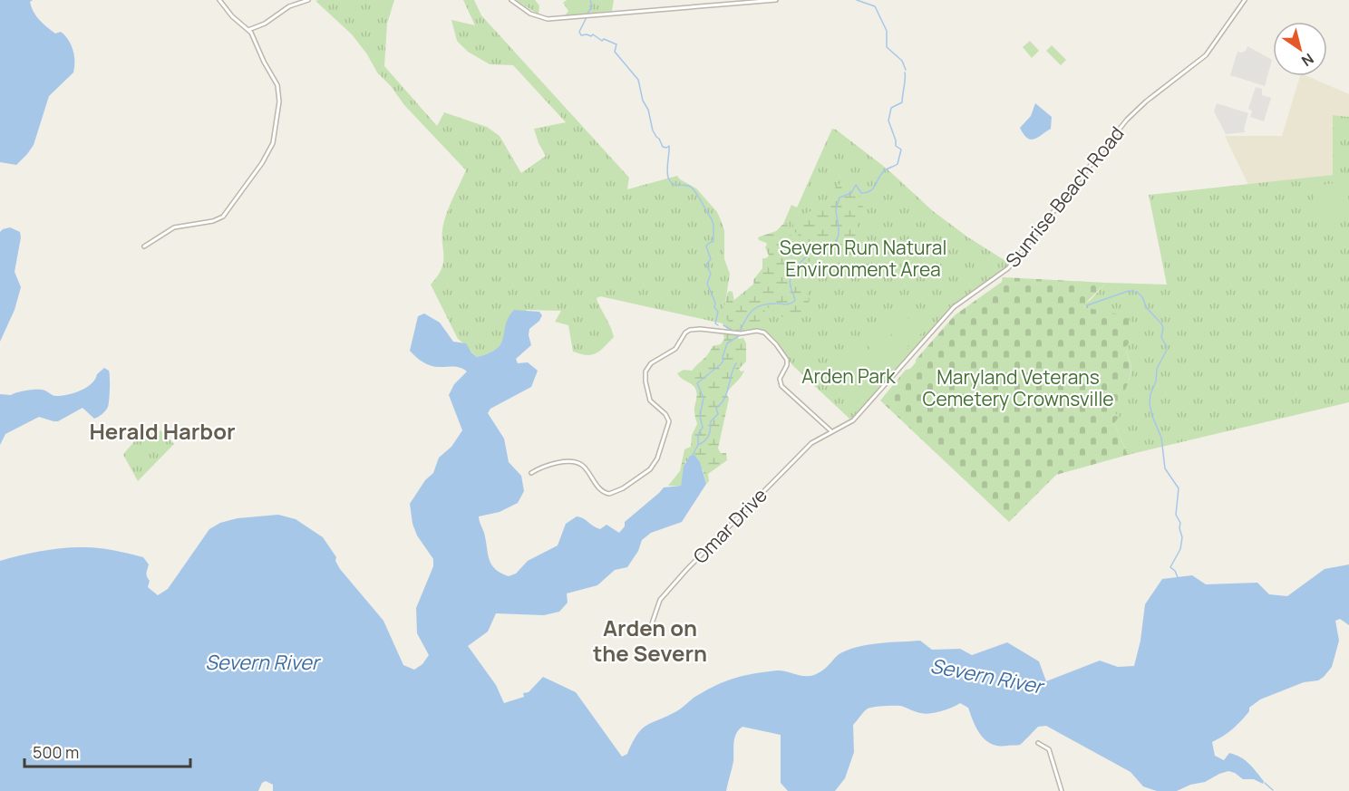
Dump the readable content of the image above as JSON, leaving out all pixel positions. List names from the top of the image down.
{
  "streets": {
    "street": ["Sunrise Beach Road", "Omar Drive"]
  },
  "crossings": [
    ["Sunrise Beach Road", "Omar Drive"]
  ],
  "districts": ["Herald Harbor", "Arden on the Severn"],
  "water": ["Severn River"],
  "parks": ["Severn Run Natural Environment Area", "Arden Park", "Maryland Veterans Cemetery Crownsville"],
  "scale_bar": "500 m",
  "north": "bottom right"
}
